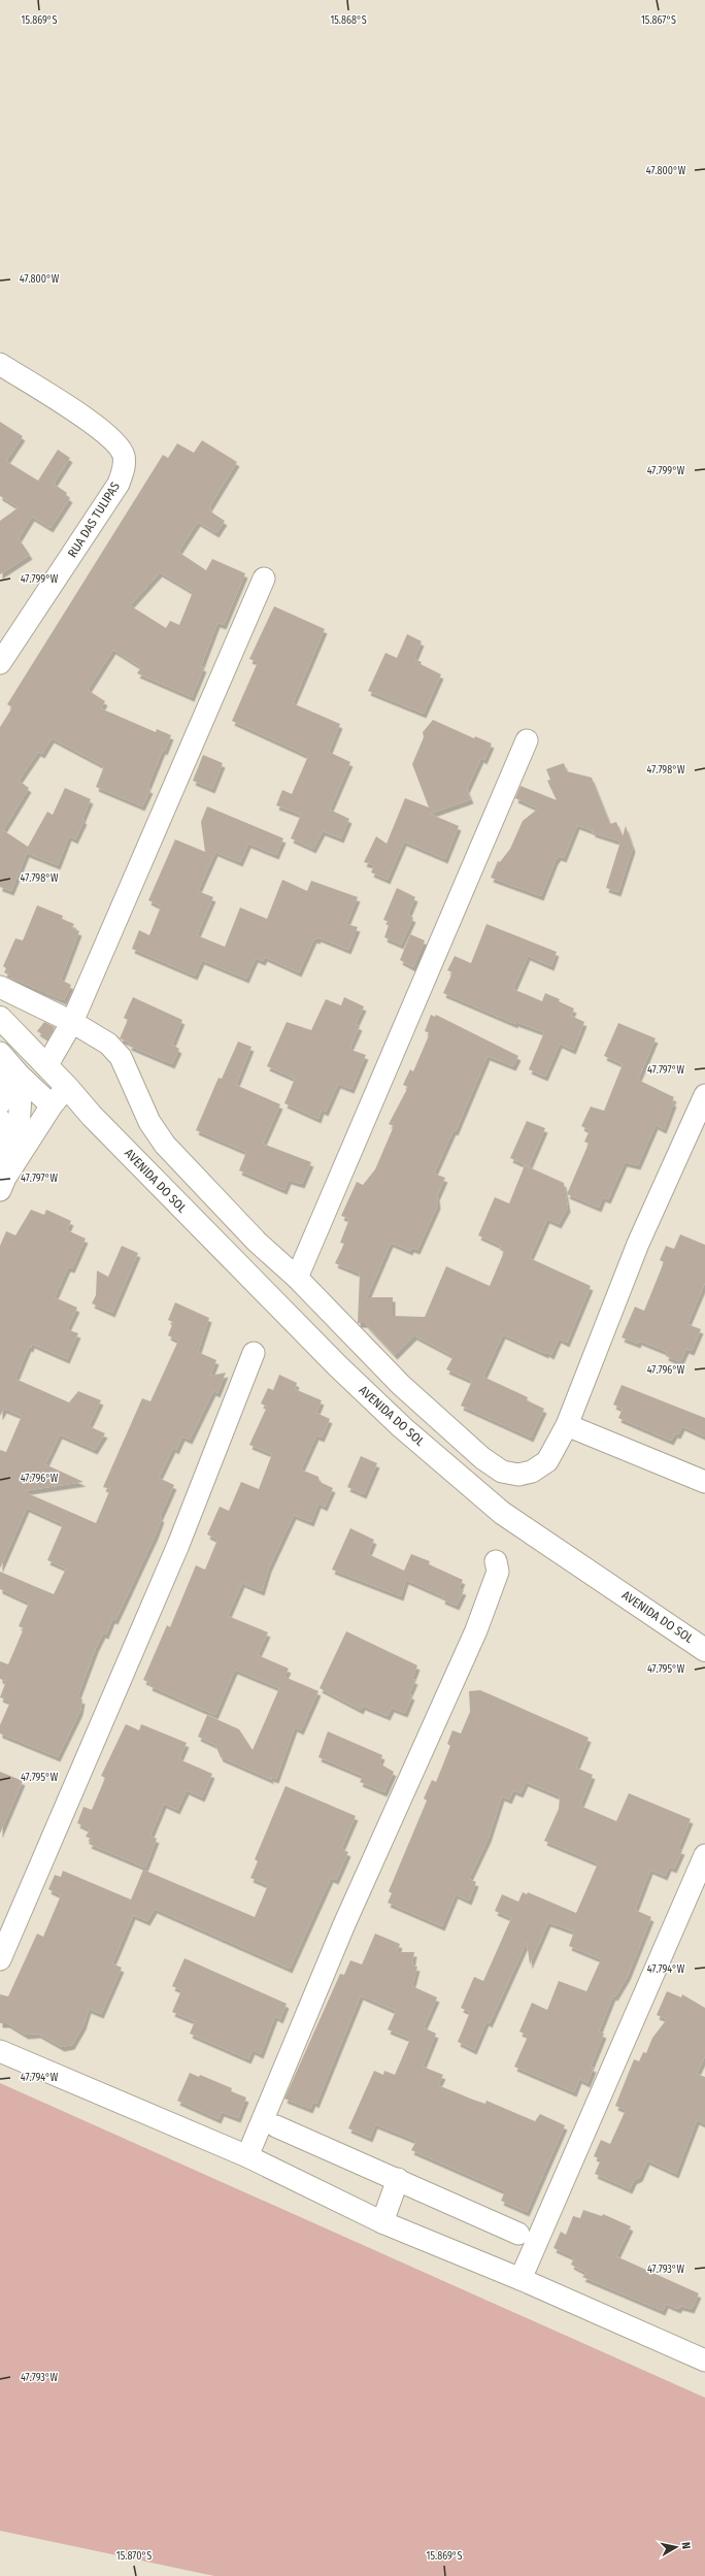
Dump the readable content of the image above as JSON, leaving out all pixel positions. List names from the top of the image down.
{
  "streets": {
    "street": ["RUA DAS TULIPAS", "AVENIDA DO SOL"]
  },
  "north": "right",
  "coordinates": [
    "15.868°S",
    "15.867°S",
    "15.869°S",
    "47.800°W",
    "47.799°W",
    "47.798°W",
    "47.797°W",
    "47.796°W",
    "47.795°W",
    "47.794°W",
    "47.793°W",
    "15.870°S"
  ]
}
